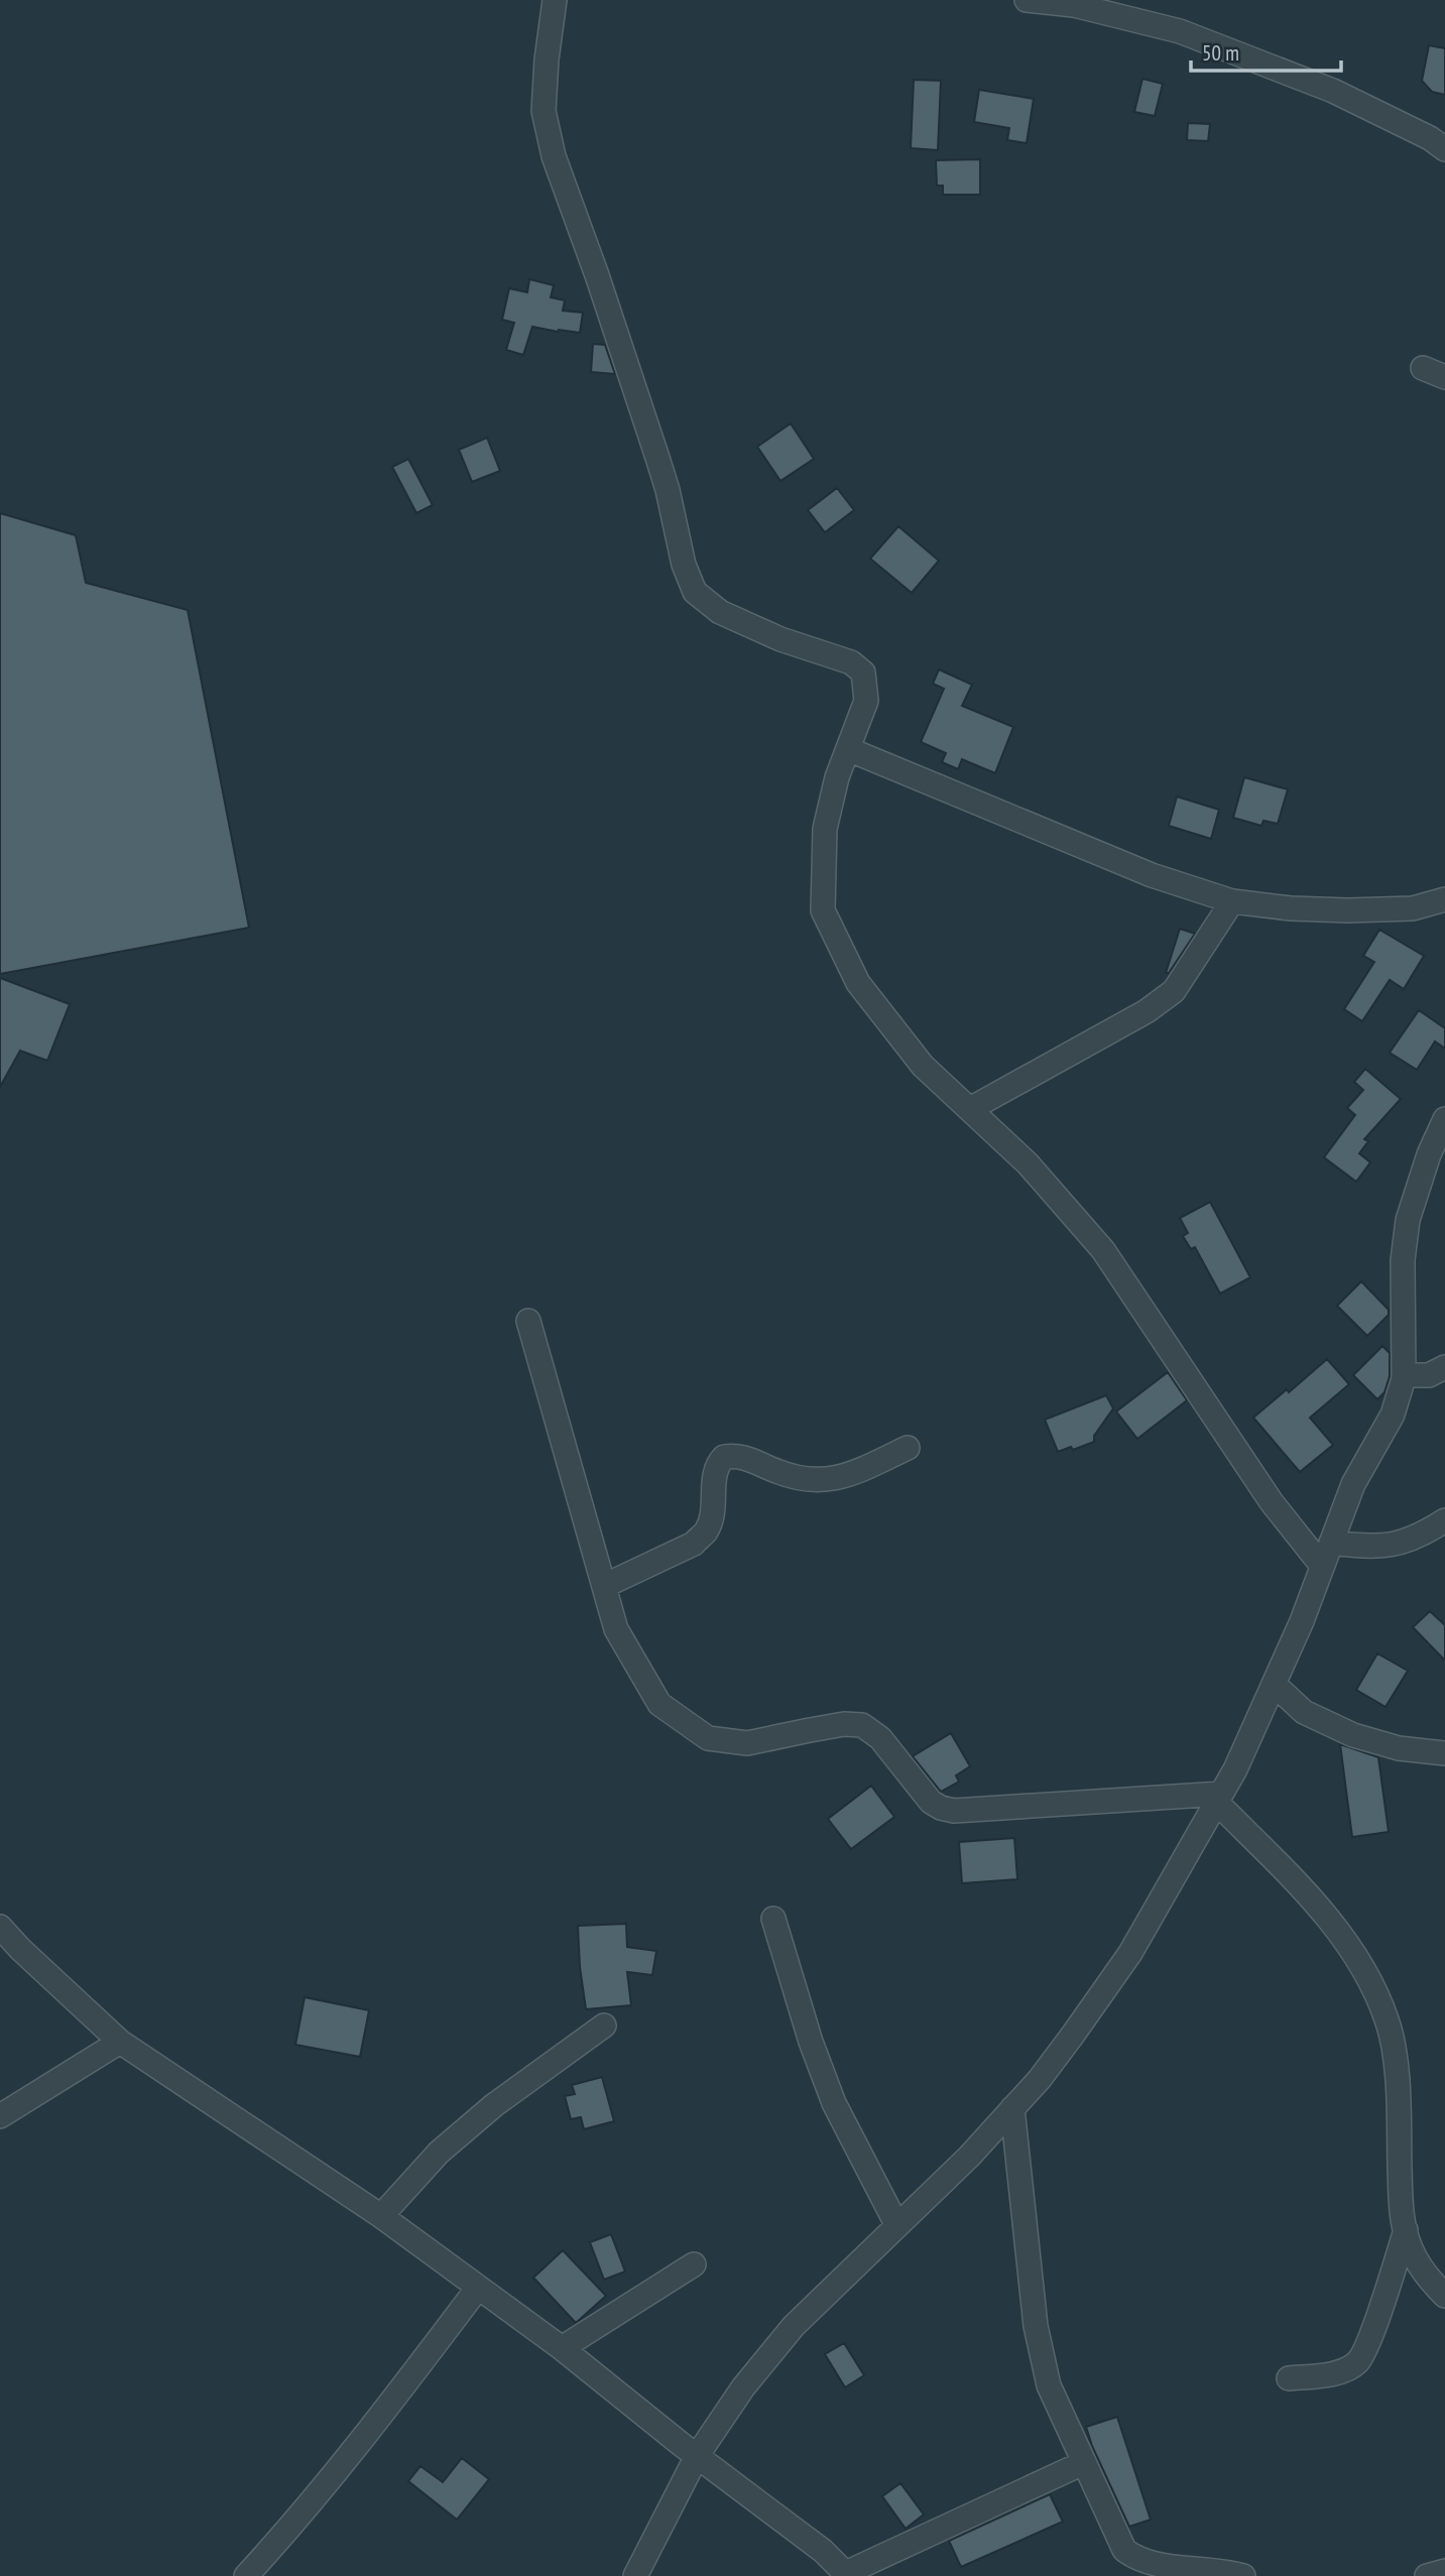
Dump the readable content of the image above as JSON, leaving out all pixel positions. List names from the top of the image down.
{
  "scale_bar": "50 m"
}
